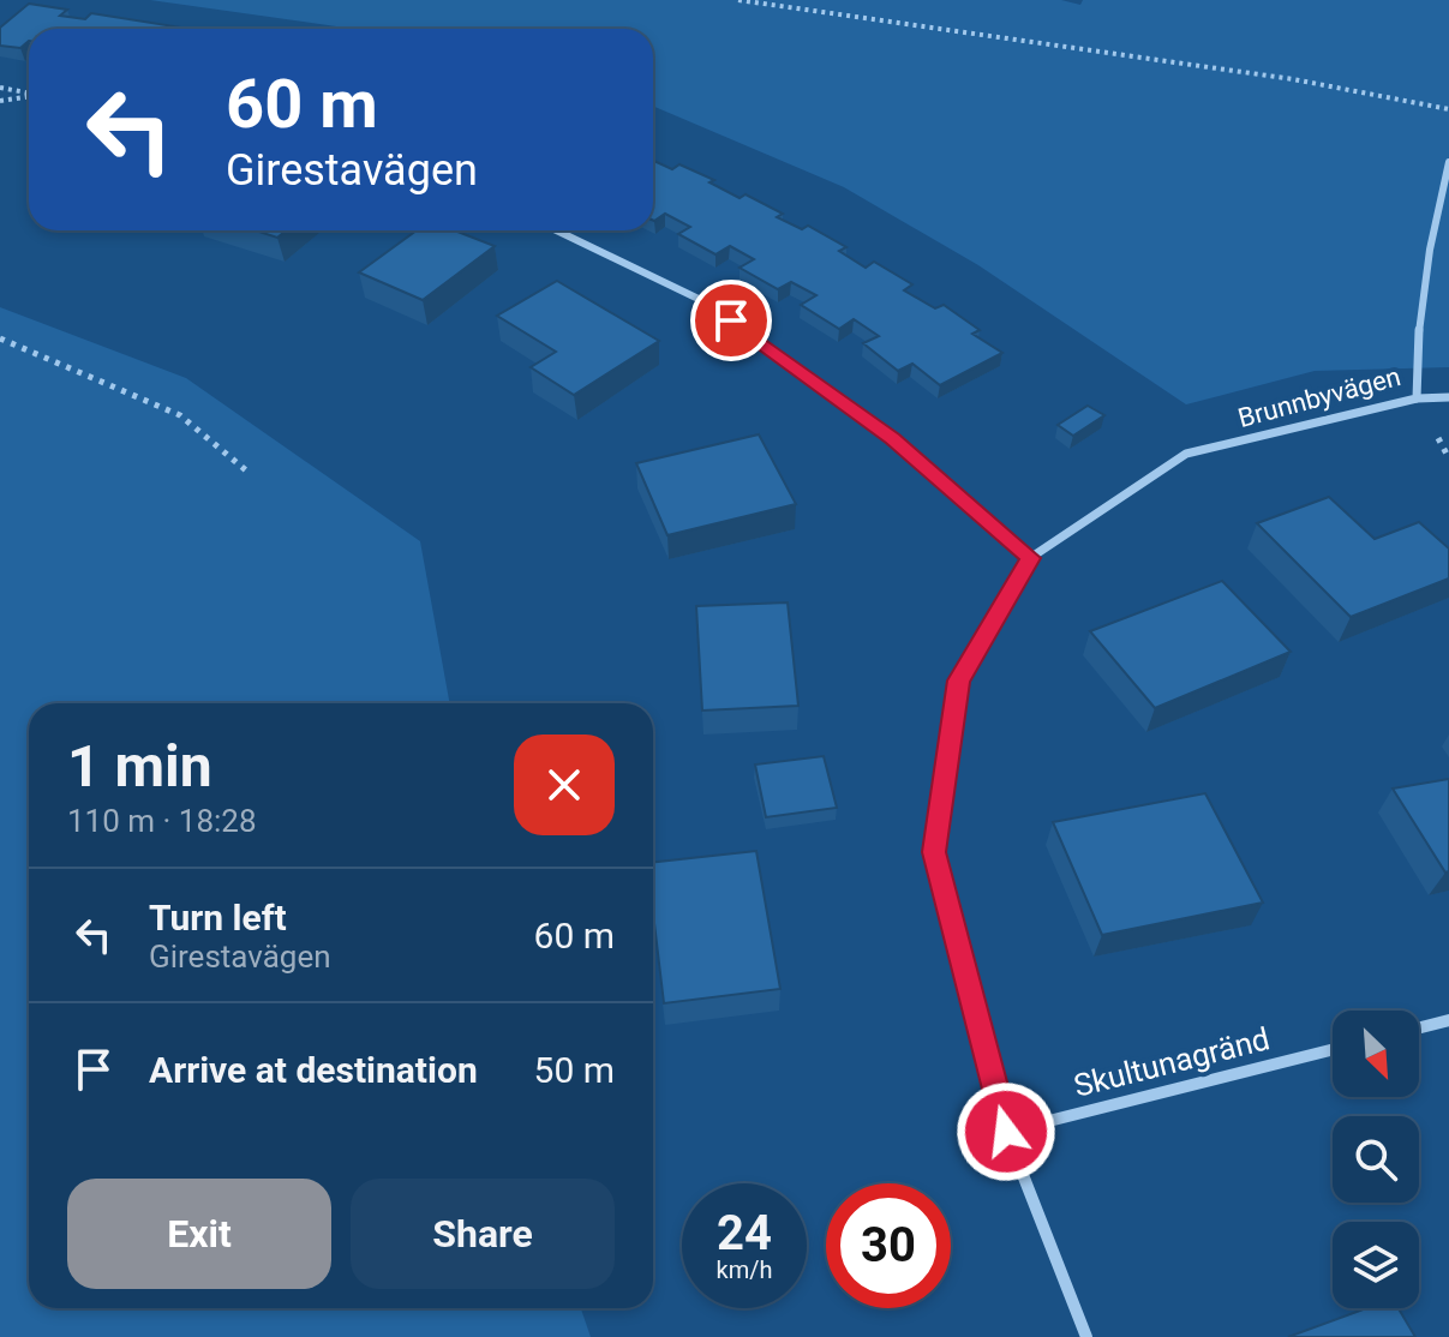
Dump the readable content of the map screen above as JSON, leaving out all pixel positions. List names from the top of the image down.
{
  "streets": {
    "street": ["Brunnbyvägen", "Skultunagränd"]
  },
  "north": "bottom right",
  "page": {
    "turn": ["60 m", "Girestavägen"],
    "heading": ["1 min", "110 m · 18:28"],
    "list": [
      {
        "name": "Turn left",
        "note": "Girestavägen",
        "value": "60 m"
      },
      {
        "name": "Arrive at destination",
        "value": "50 m"
      }
    ],
    "buttons": ["Exit", "Share"],
    "speed": "24 km/h",
    "limit": "30"
  }
}
